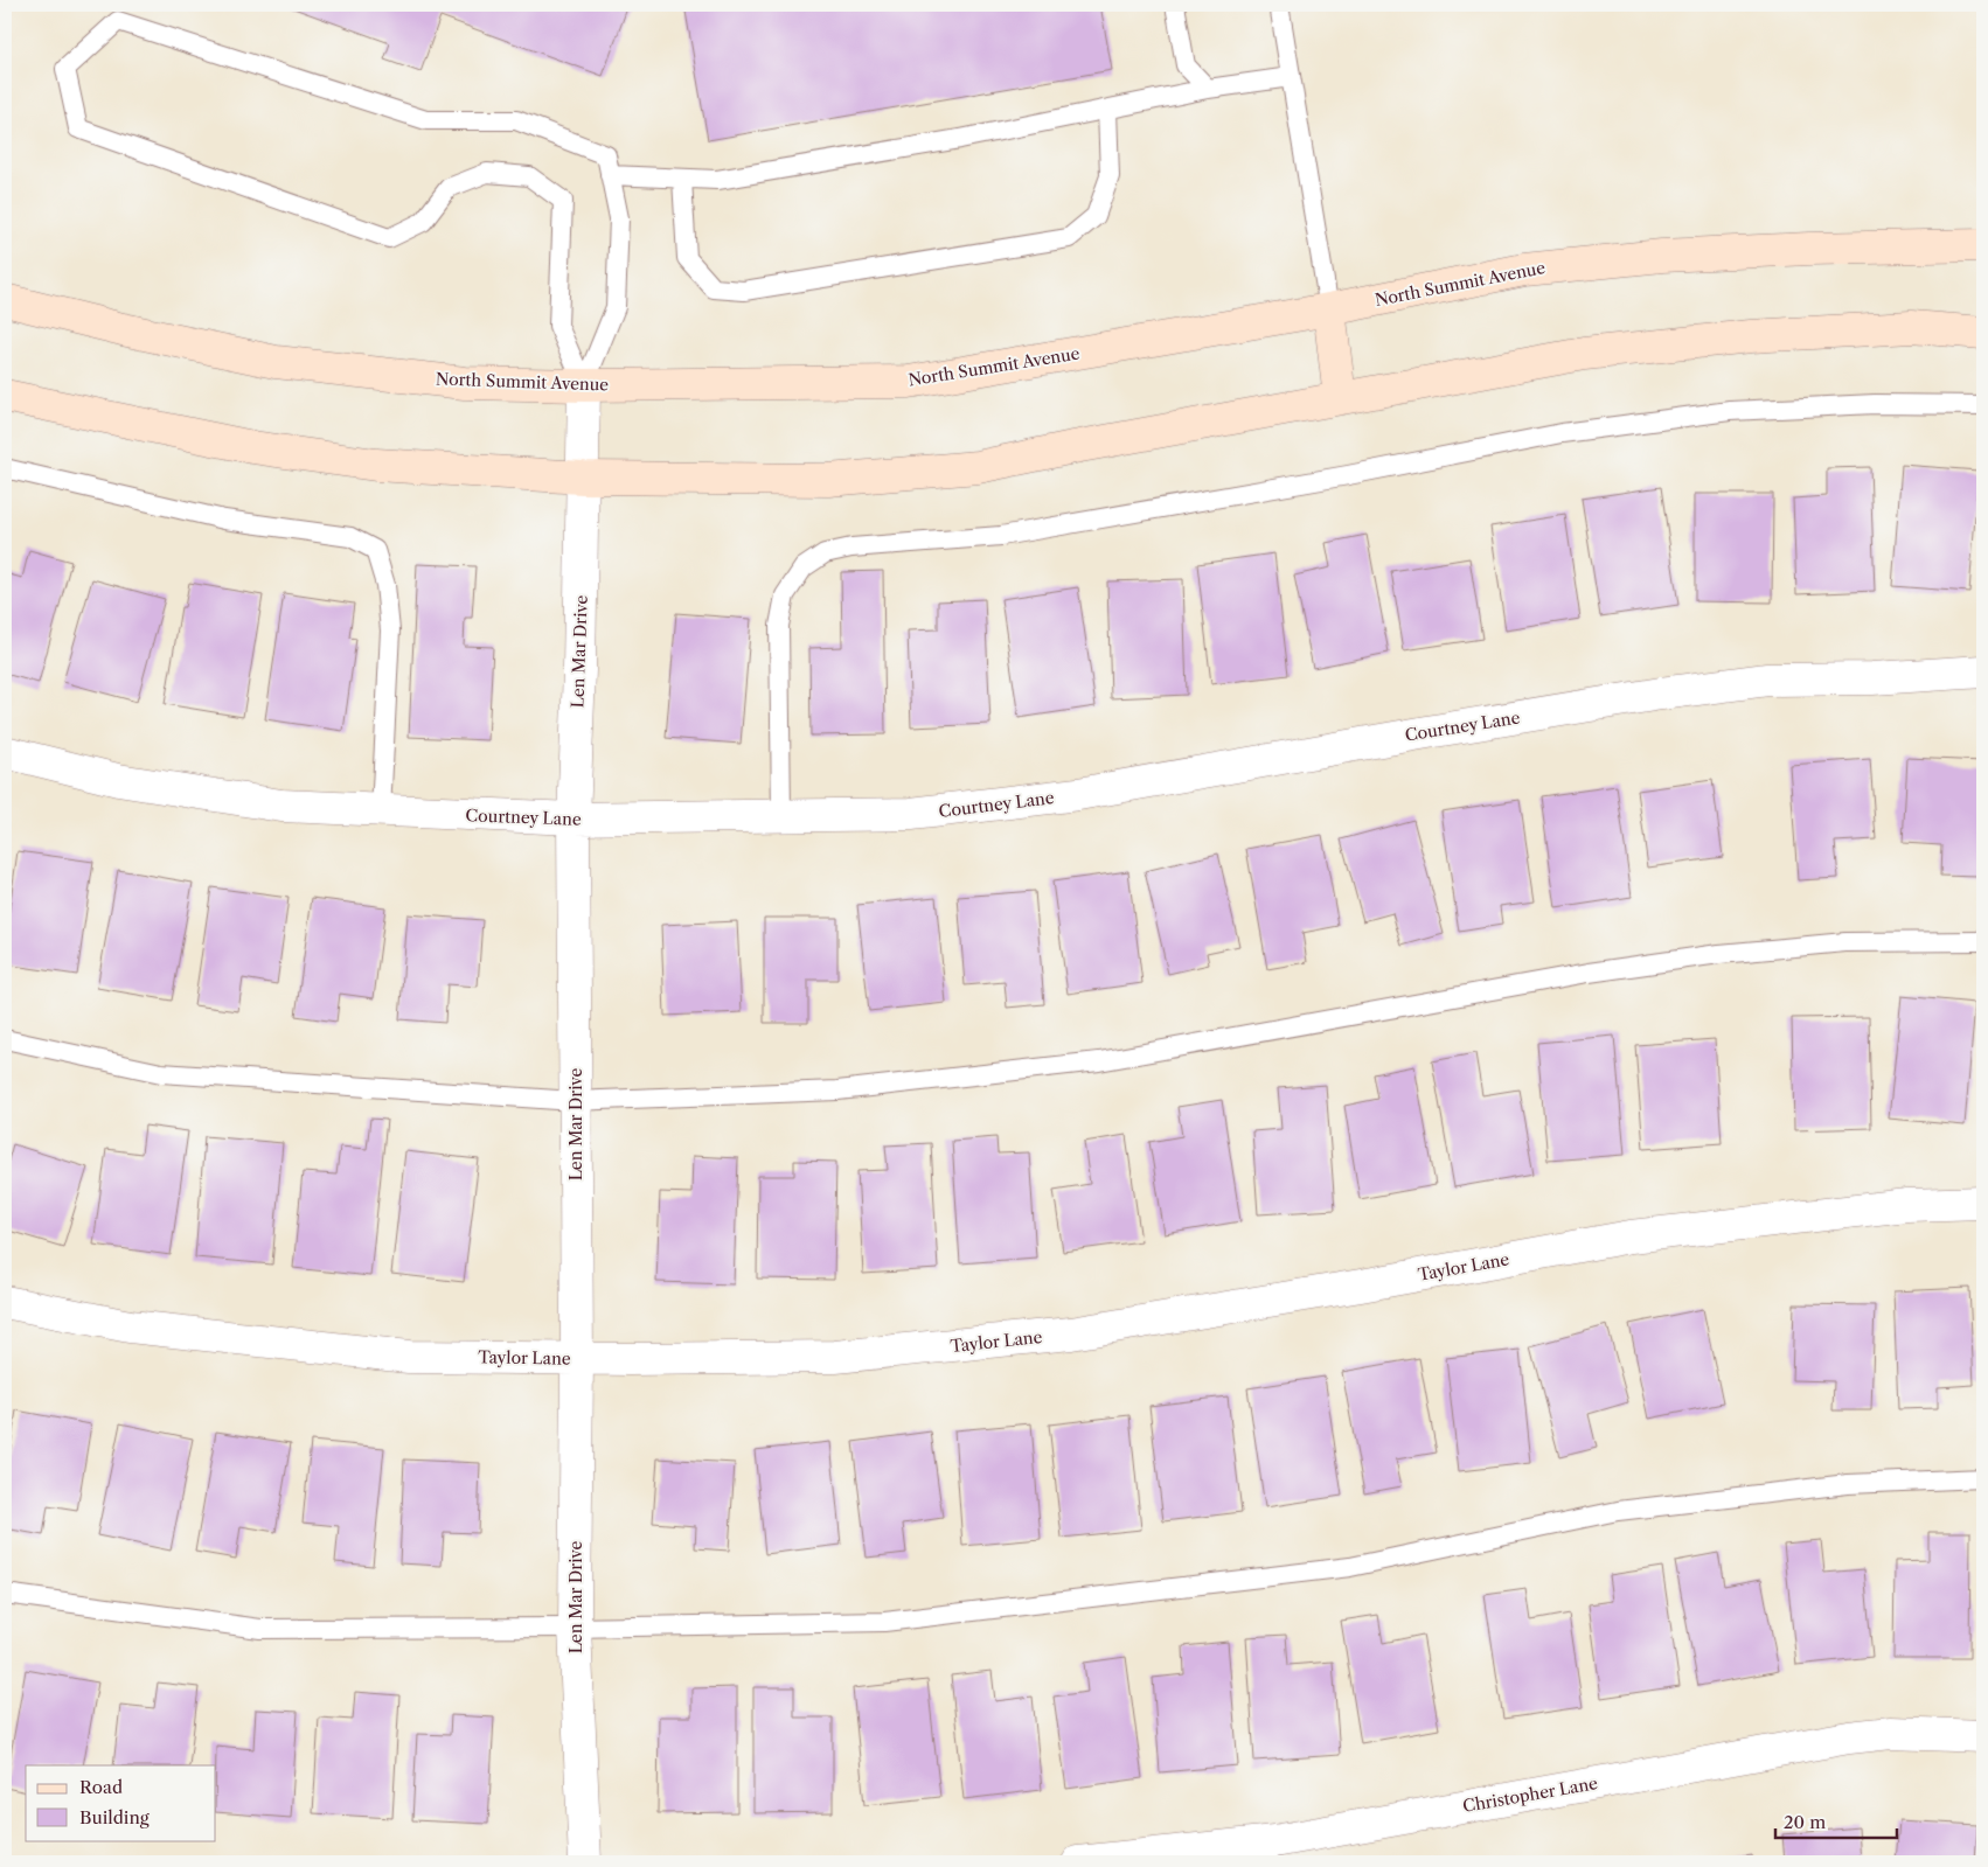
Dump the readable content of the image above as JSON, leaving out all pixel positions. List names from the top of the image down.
{
  "streets": {
    "main road": ["North Summit Avenue"],
    "street": [
      "Len Mar Drive",
      "Courtney Lane",
      "Taylor Lane",
      "Christopher Lane"
    ]
  },
  "crossings": [
    ["North Summit Avenue", "Len Mar Drive"],
    ["Len Mar Drive", "Courtney Lane"],
    ["Len Mar Drive", "Taylor Lane"]
  ],
  "legend": ["Road", "Building"],
  "scale_bar": "20 m"
}
